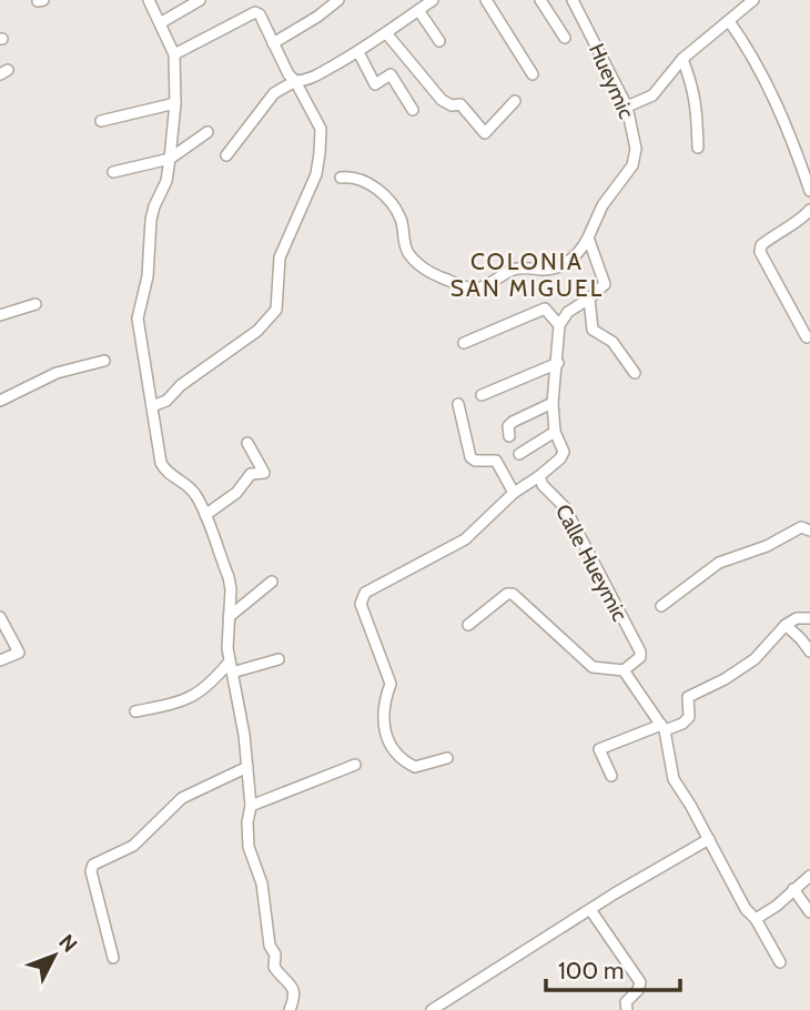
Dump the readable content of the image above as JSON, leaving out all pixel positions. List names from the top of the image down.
{
  "streets": {
    "street": ["Hueymic", "Calle Hueymic"]
  },
  "districts": ["COLONIA SAN MIGUEL"],
  "scale_bar": "100 m",
  "north": "top right"
}
